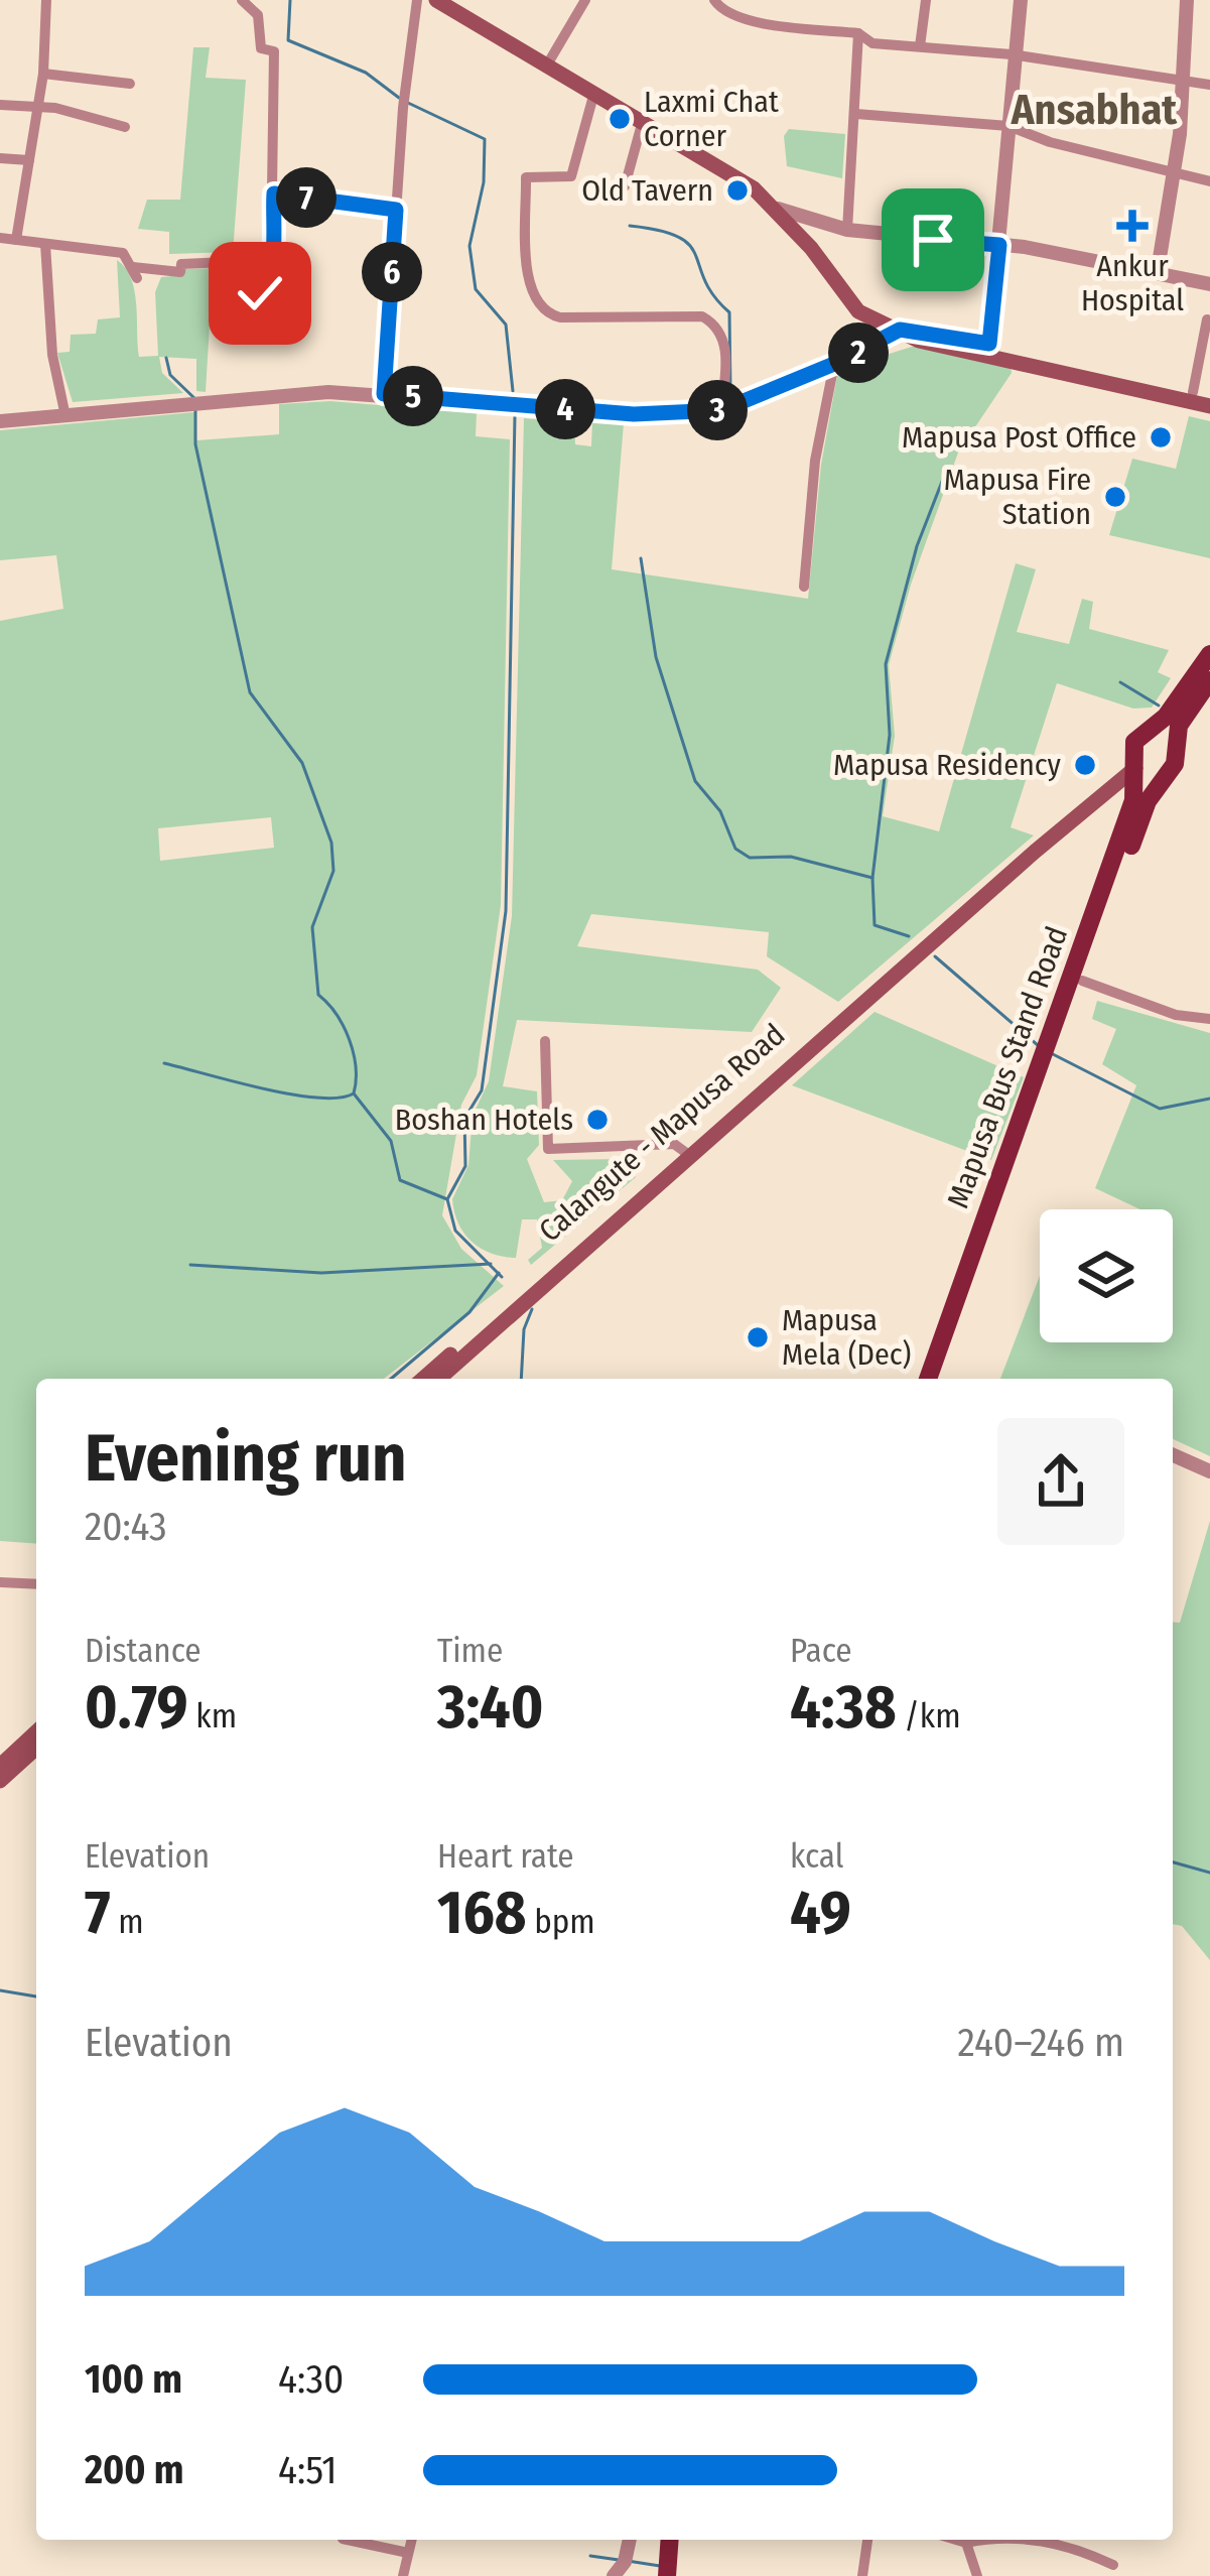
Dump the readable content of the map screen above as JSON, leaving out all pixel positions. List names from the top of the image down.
{
  "streets": {
    "main road": ["Mapusa Bus Stand Road", "Calangute - Mapusa Road"]
  },
  "crossings": [
    ["Mapusa Bus Stand Road", "Calangute - Mapusa Road"]
  ],
  "districts": ["Ansabhat"],
  "places": {
    "other": [
      "Laxmi Chat Corner",
      "Old Tavern",
      "Mapusa Post Office",
      "Mapusa Fire Station",
      "Mapusa Residency",
      "Boshan Hotels",
      "Mapusa Mela (Dec)"
    ],
    "health": ["Ankur Hospital"]
  },
  "page": {
    "pins": [
      "7",
      "6",
      "2",
      "5",
      "4",
      "3"
    ],
    "heading": ["Evening run", "20:43"],
    "stats": [
      ["Distance", "0.79 km"],
      ["Time", "3:40"],
      ["Pace", "4:38 /km"],
      ["Elevation", "7 m"],
      ["Heart rate", "168 bpm"],
      ["kcal", "49"]
    ],
    "chart": ["Elevation", "240–246 m"],
    "list": [
      {
        "name": "100 m",
        "note": "4:30"
      },
      {
        "name": "200 m",
        "note": "4:51"
      }
    ]
  }
}
